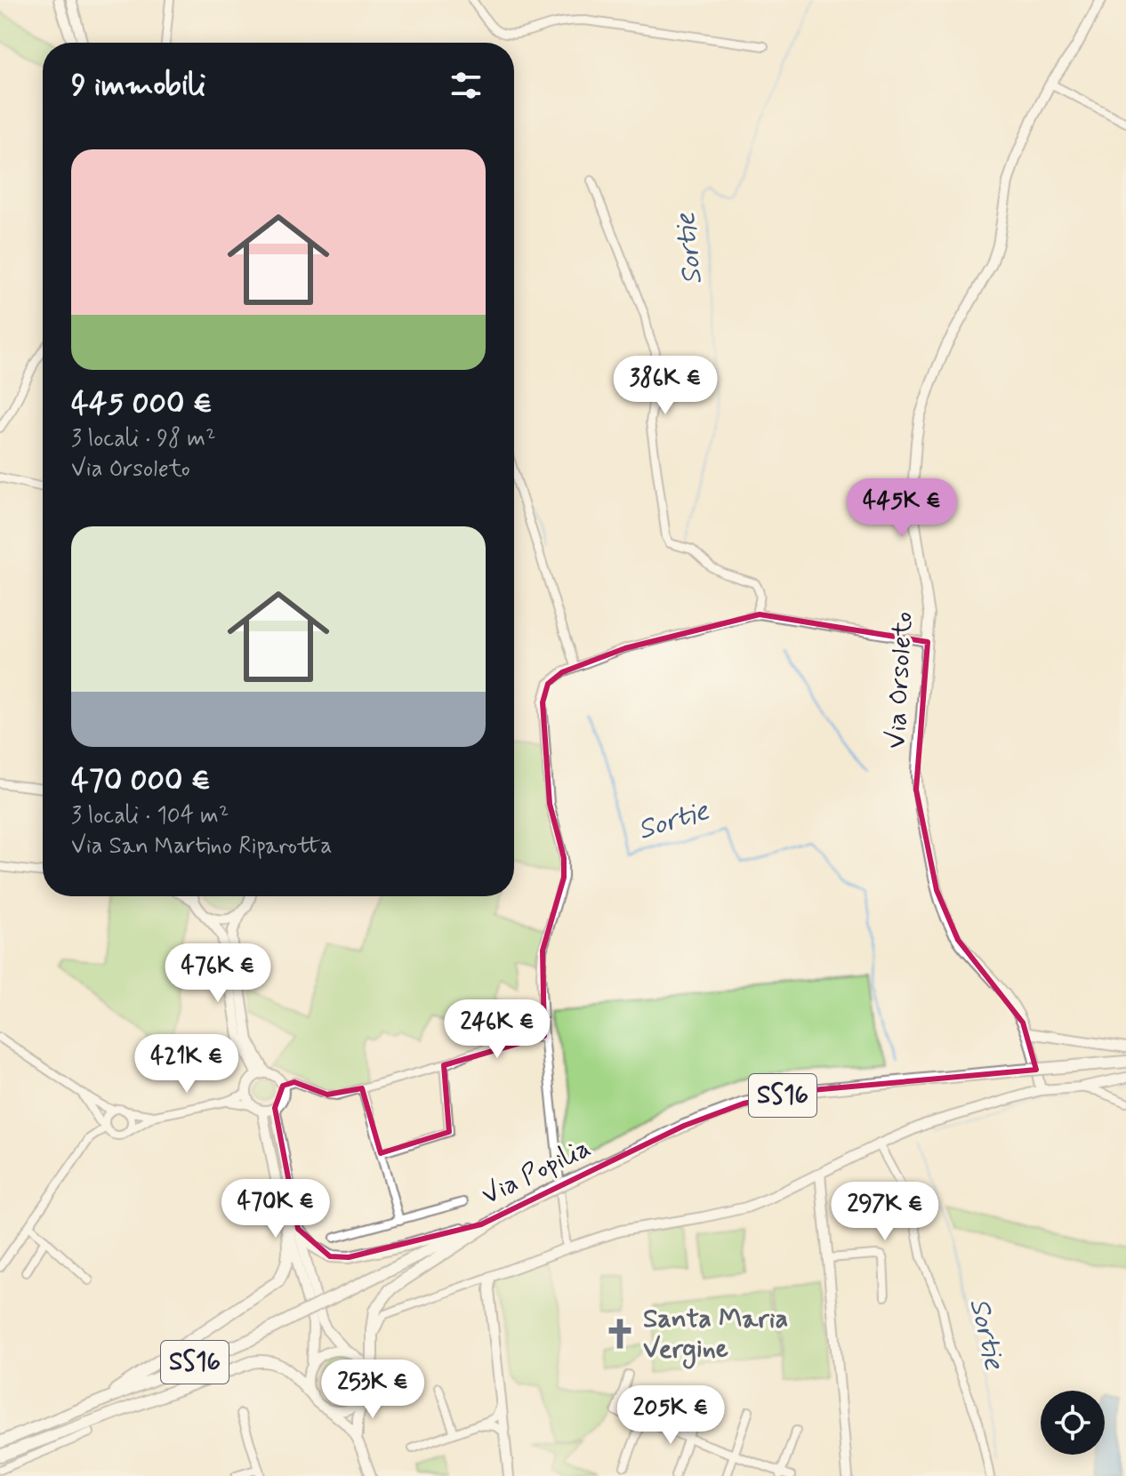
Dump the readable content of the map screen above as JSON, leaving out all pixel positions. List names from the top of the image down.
{
  "streets": {
    "main road": ["SS16", "Via Popilia"],
    "street": ["Via Orsoleto"]
  },
  "water": ["Sortie"],
  "places": {
    "church": ["Santa Maria Vergine"]
  },
  "page": {
    "heading": "9 immobili",
    "list": [
      {
        "name": "445 000 €",
        "note": "3 locali · 98 m² · Via Orsoleto"
      },
      {
        "name": "470 000 €",
        "note": "3 locali · 104 m² · Via San Martino Riparotta"
      }
    ],
    "price": [
      "386K €",
      "445K €",
      "476K €",
      "246K €",
      "421K €",
      "470K €",
      "297K €",
      "253K €",
      "205K €"
    ]
  }
}
